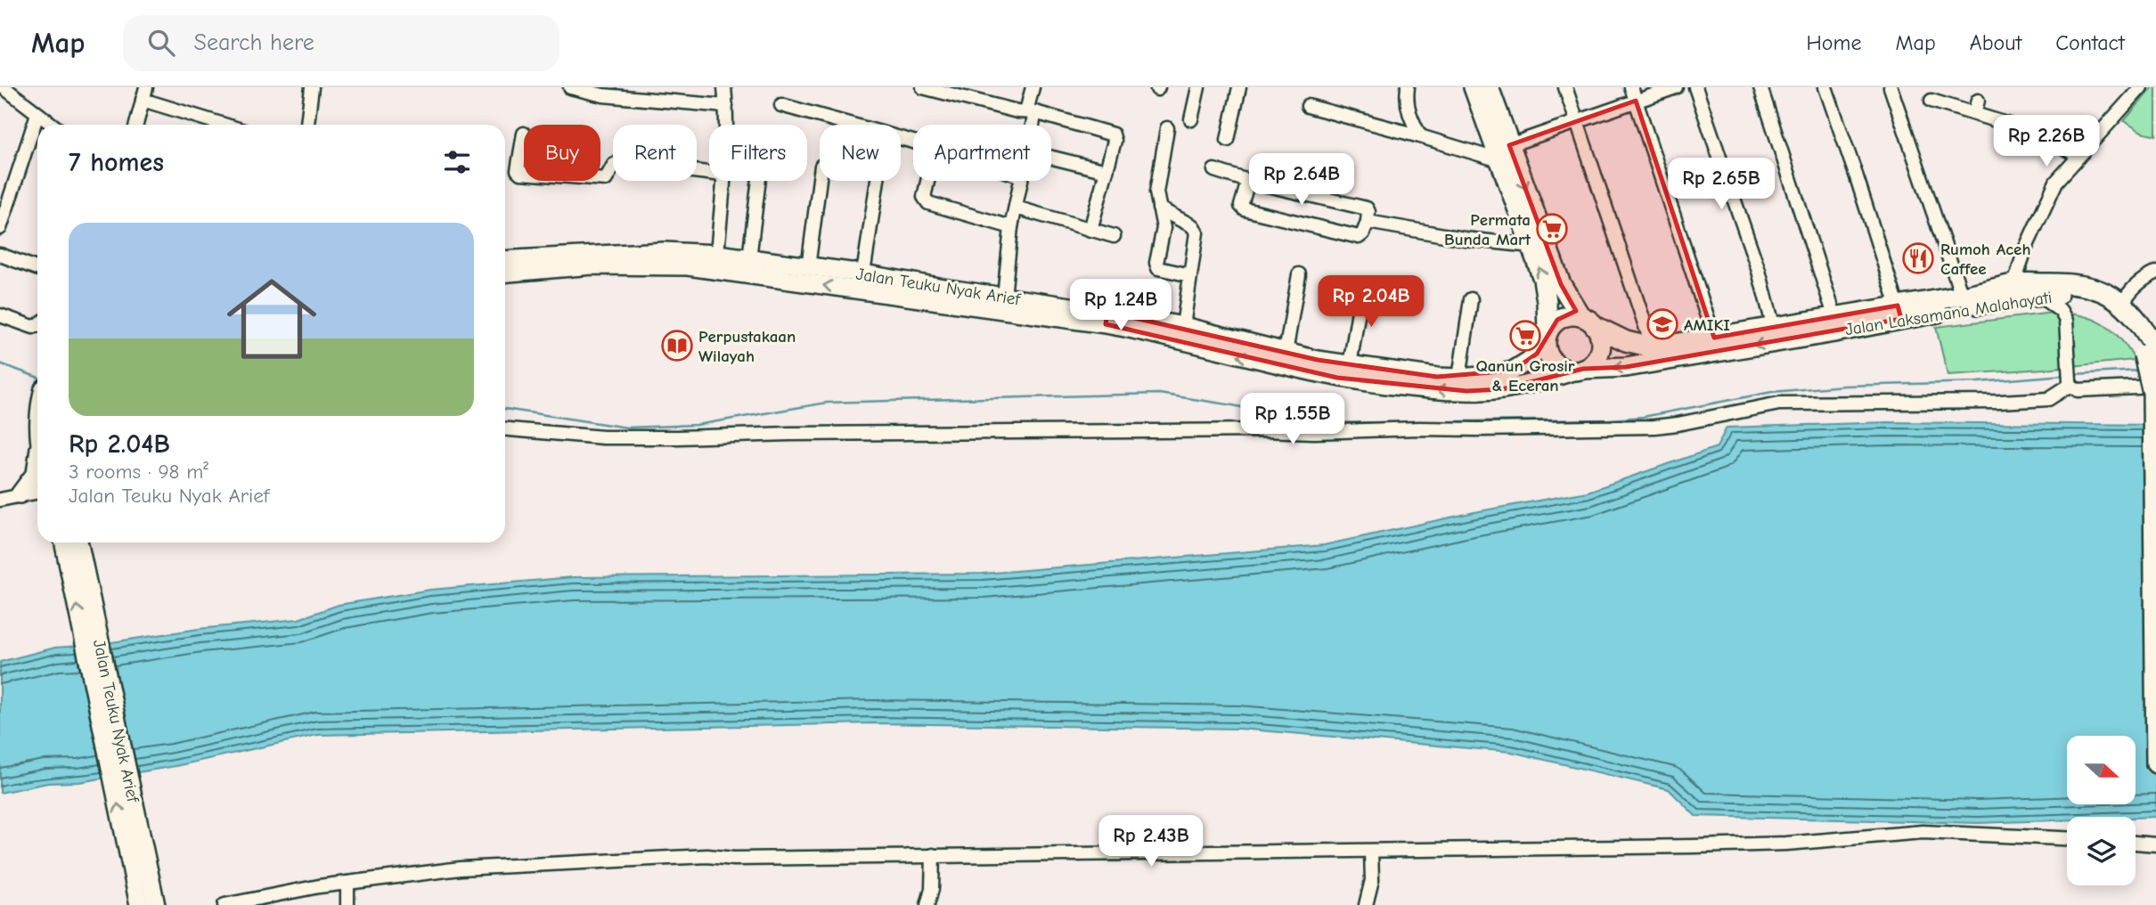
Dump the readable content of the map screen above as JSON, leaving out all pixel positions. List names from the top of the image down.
{
  "streets": {
    "highway": ["Jalan Laksamana Malahayati"],
    "main road": ["Jalan Teuku Nyak Arief"]
  },
  "crossings": [
    ["Jalan Teuku Nyak Arief", "Jalan Laksamana Malahayati"]
  ],
  "places": {
    "supermarket": ["Permata Bunda Mart", "Qanun Grosir & Eceran"],
    "restaurant": ["Rumoh Aceh Caffee"],
    "school or university": ["AMIKI"],
    "library": ["Perpustakaan Wilayah"]
  },
  "north": "right",
  "page": {
    "header": "Map",
    "search": "Search here",
    "nav": [
      "Home",
      "Map",
      "About",
      "Contact"
    ],
    "price": [
      "Rp 2.26B",
      "Rp 2.64B",
      "Rp 2.65B",
      "Rp 2.04B",
      "Rp 1.24B",
      "Rp 1.55B",
      "Rp 2.43B"
    ],
    "chip": [
      "Buy",
      "Rent",
      "Filters",
      "New",
      "Apartment"
    ],
    "heading": "7 homes",
    "list": [
      {
        "name": "Rp 2.04B",
        "note": "3 rooms · 98 m² · Jalan Teuku Nyak Arief"
      }
    ]
  }
}
